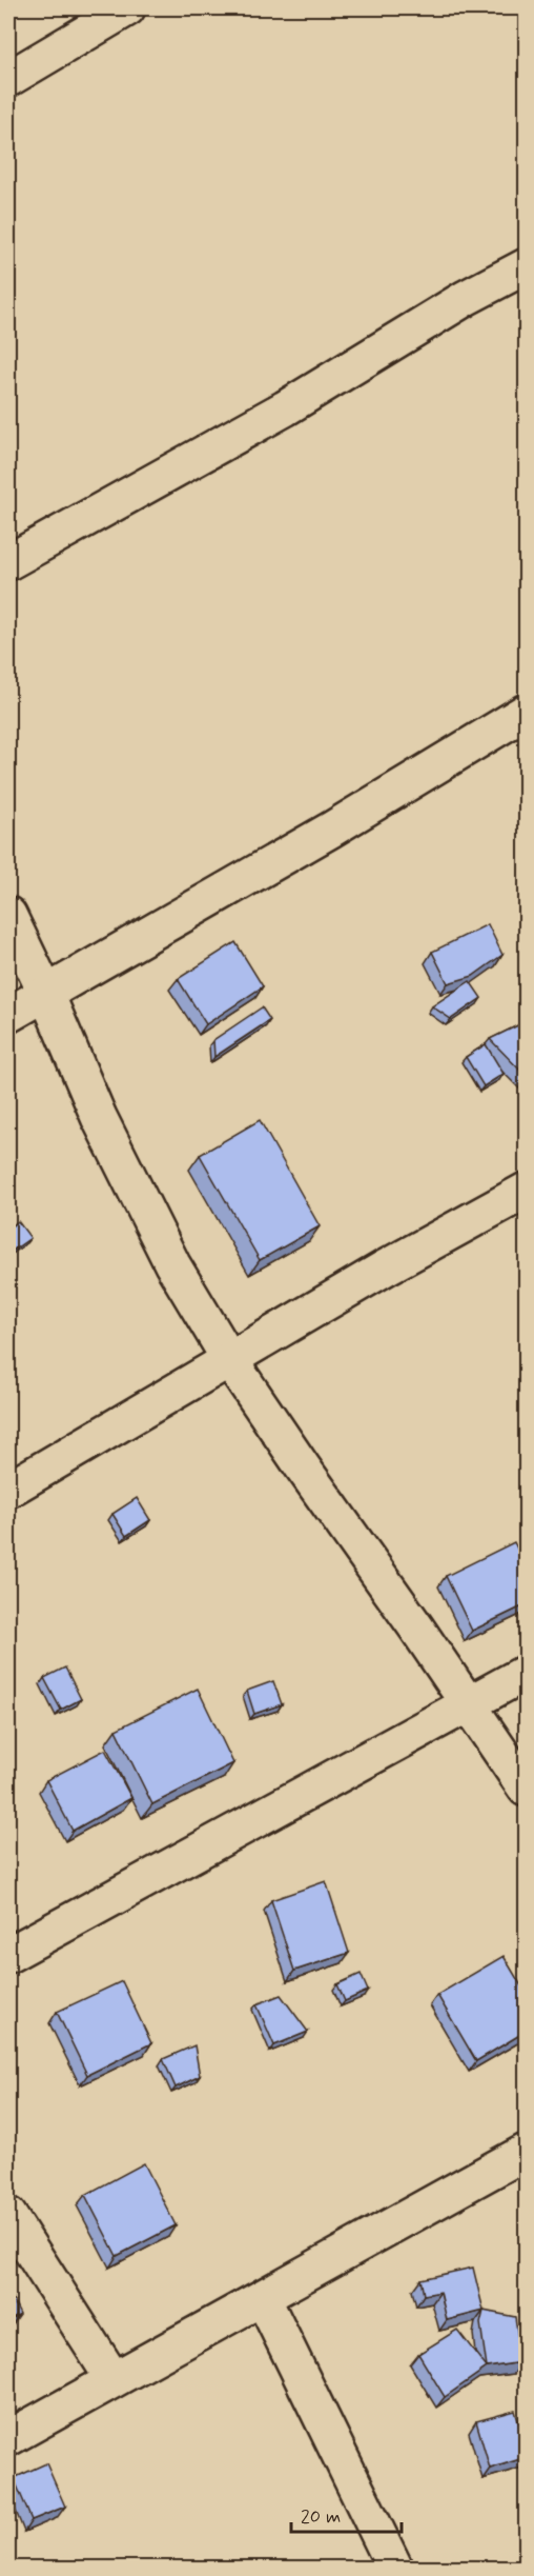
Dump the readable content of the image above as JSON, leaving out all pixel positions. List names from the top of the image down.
{
  "scale_bar": "20 m"
}
